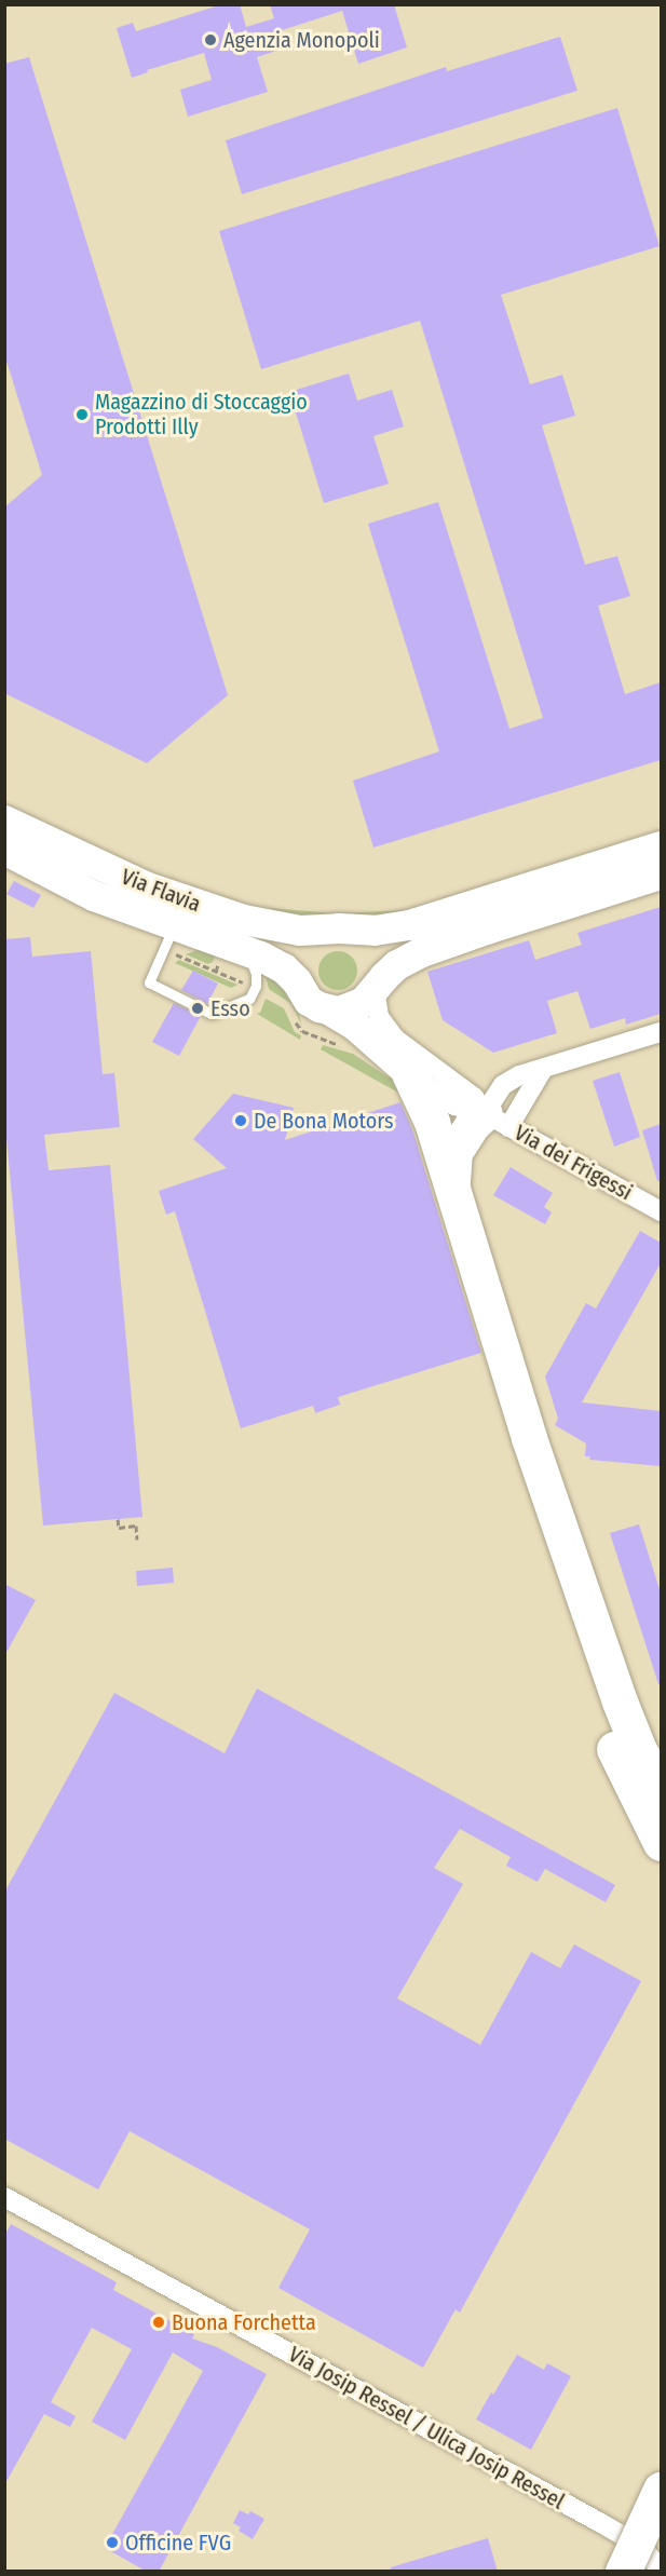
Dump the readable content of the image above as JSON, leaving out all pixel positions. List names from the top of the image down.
{
  "streets": {
    "main road": ["Via Flavia"],
    "street": ["Via dei Frigessi", "Via Josip Ressel / Ulica Josip Ressel"]
  },
  "crossings": [
    ["Via Flavia", "Via dei Frigessi"]
  ],
  "places": [
    "Agenzia Monopoli",
    "Magazzino di Stoccaggio Prodotti Illy",
    "Esso",
    "De Bona Motors",
    "Buona Forchetta",
    "Officine FVG"
  ]
}
